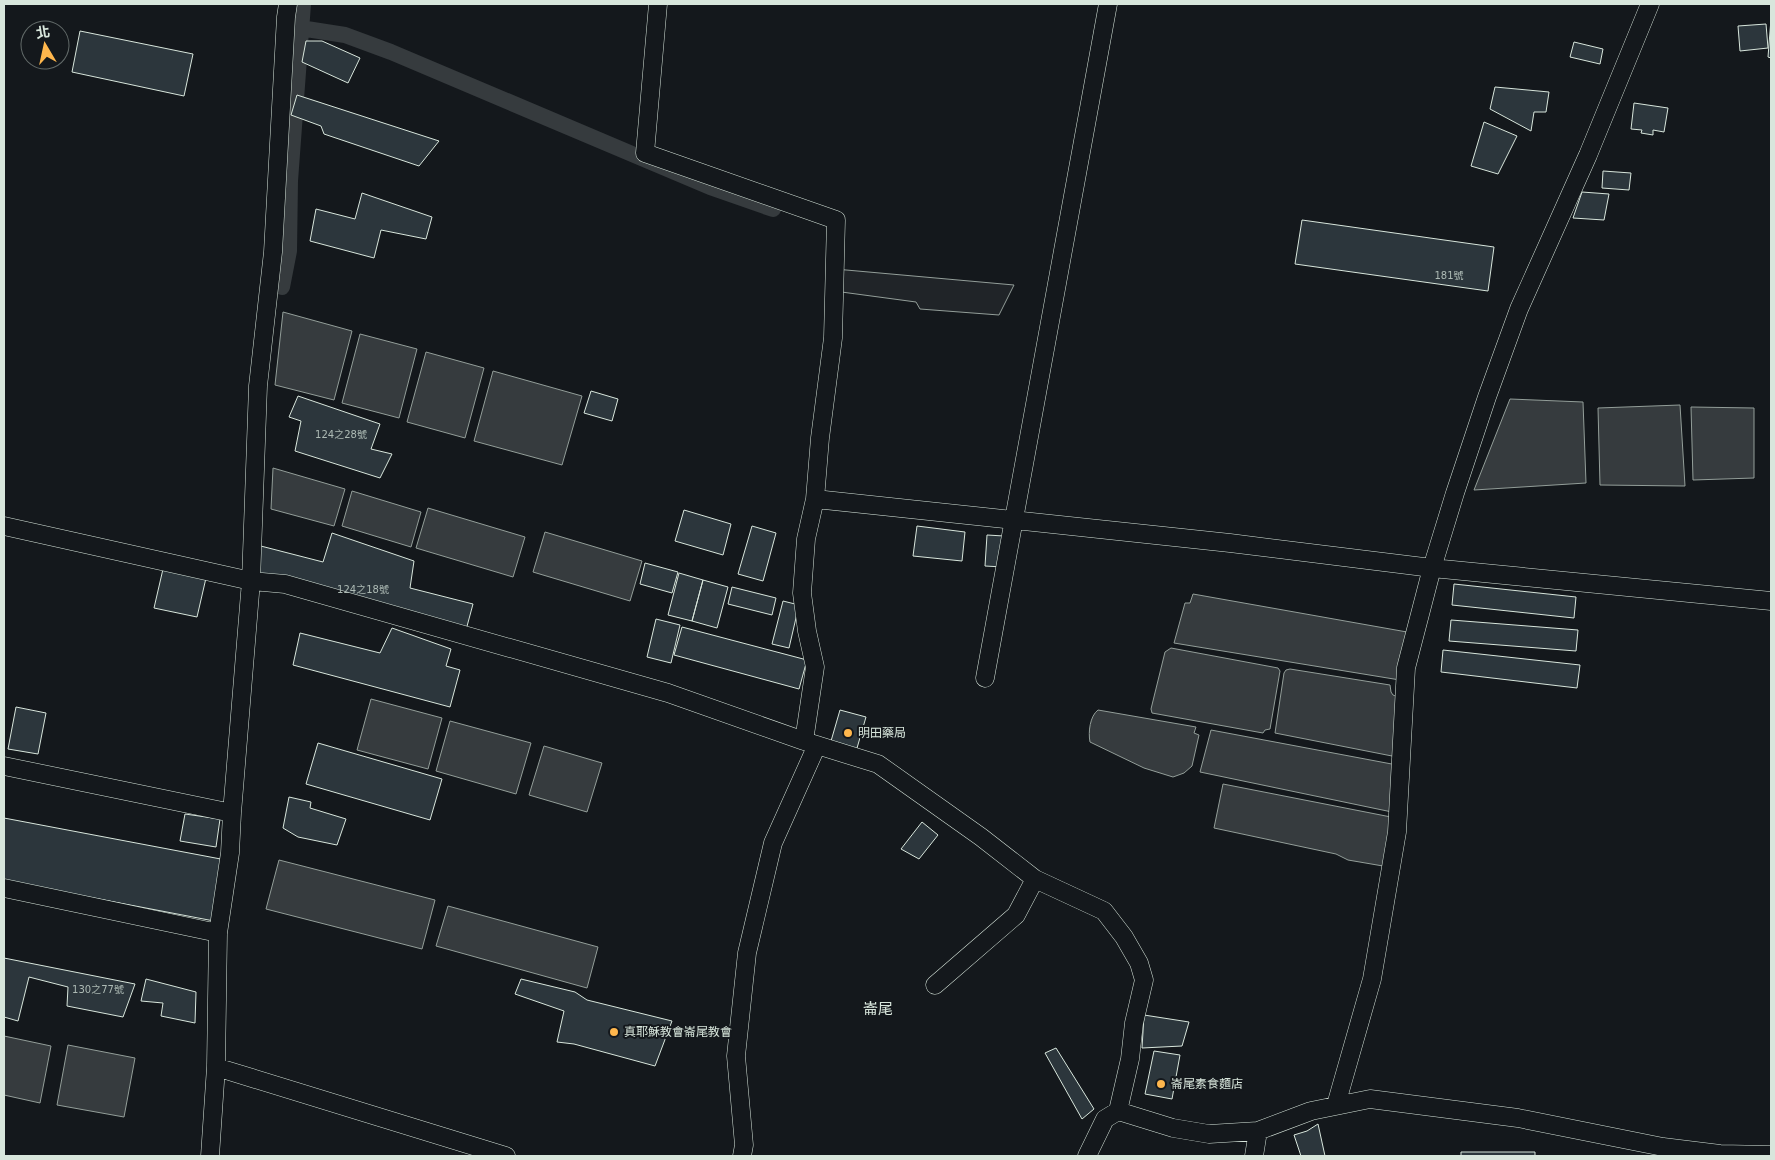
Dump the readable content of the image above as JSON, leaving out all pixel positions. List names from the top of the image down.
{
  "districts": ["崙尾"],
  "places": ["明田藥局", "真耶穌教會崙尾教會", "崙尾素食麵店"],
  "house_numbers": [
    "181號",
    "124之28號",
    "124之18號",
    "130之77號"
  ],
  "north": "top"
}
